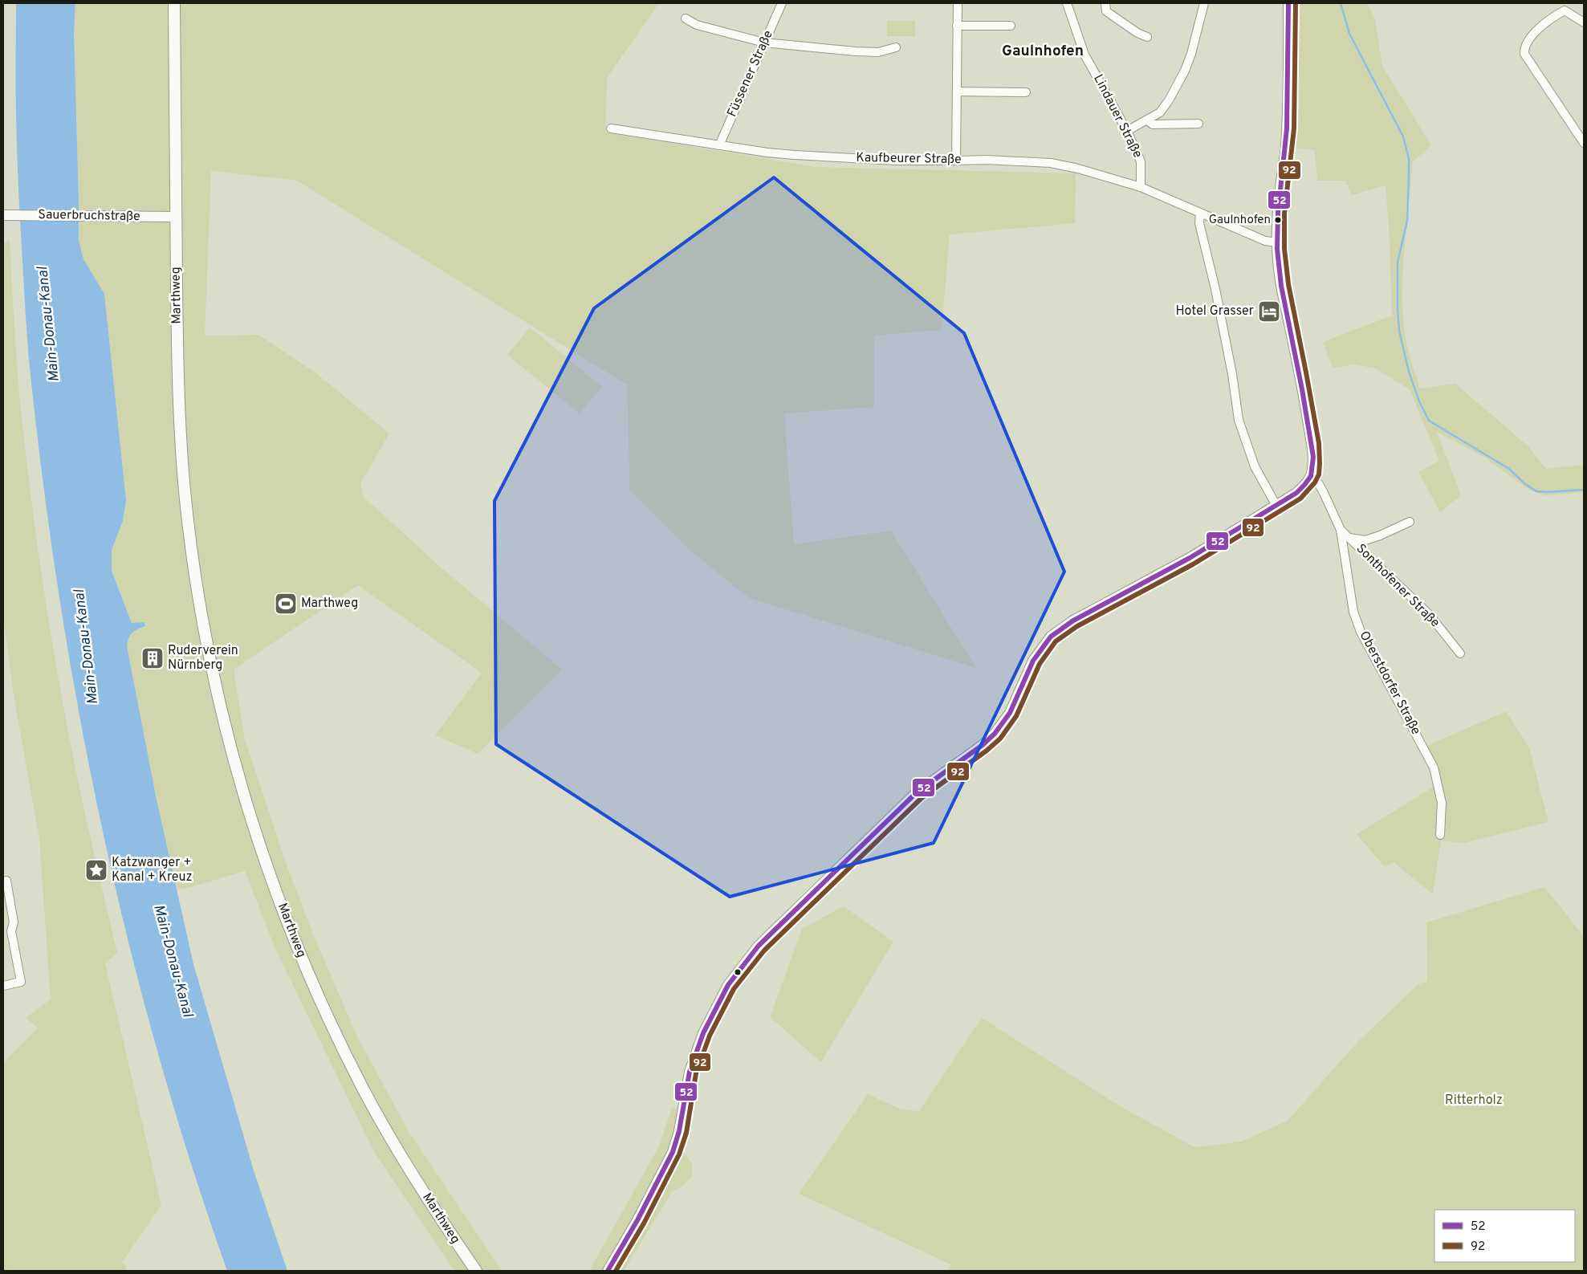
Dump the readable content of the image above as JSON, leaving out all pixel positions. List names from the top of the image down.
{
  "streets": {
    "main road": ["Marthweg"],
    "street": [
      "Füssener Straße",
      "Lindauer Straße",
      "Kaufbeurer Straße",
      "Sauerbruchstraße",
      "Sonthofener Straße",
      "Oberstdorfer Straße"
    ]
  },
  "crossings": [
    ["Füssener Straße", "Kaufbeurer Straße"],
    ["Lindauer Straße", "Kaufbeurer Straße"],
    ["Sauerbruchstraße", "Marthweg"],
    ["Sonthofener Straße", "Oberstdorfer Straße"]
  ],
  "districts": ["Gaulnhofen"],
  "water": ["Main-Donau-Kanal"],
  "parks": ["Ritterholz"],
  "places": {
    "other": ["Gaulnhofen"],
    "hotel": ["Hotel Grasser"],
    "sports": ["Marthweg"],
    "building": ["Ruderverein Nürnberg"],
    "place": ["Katzwanger + Kanal + Kreuz"]
  },
  "lines": ["transit line 52", "transit line 92"],
  "legend": ["52", "92"]
}
